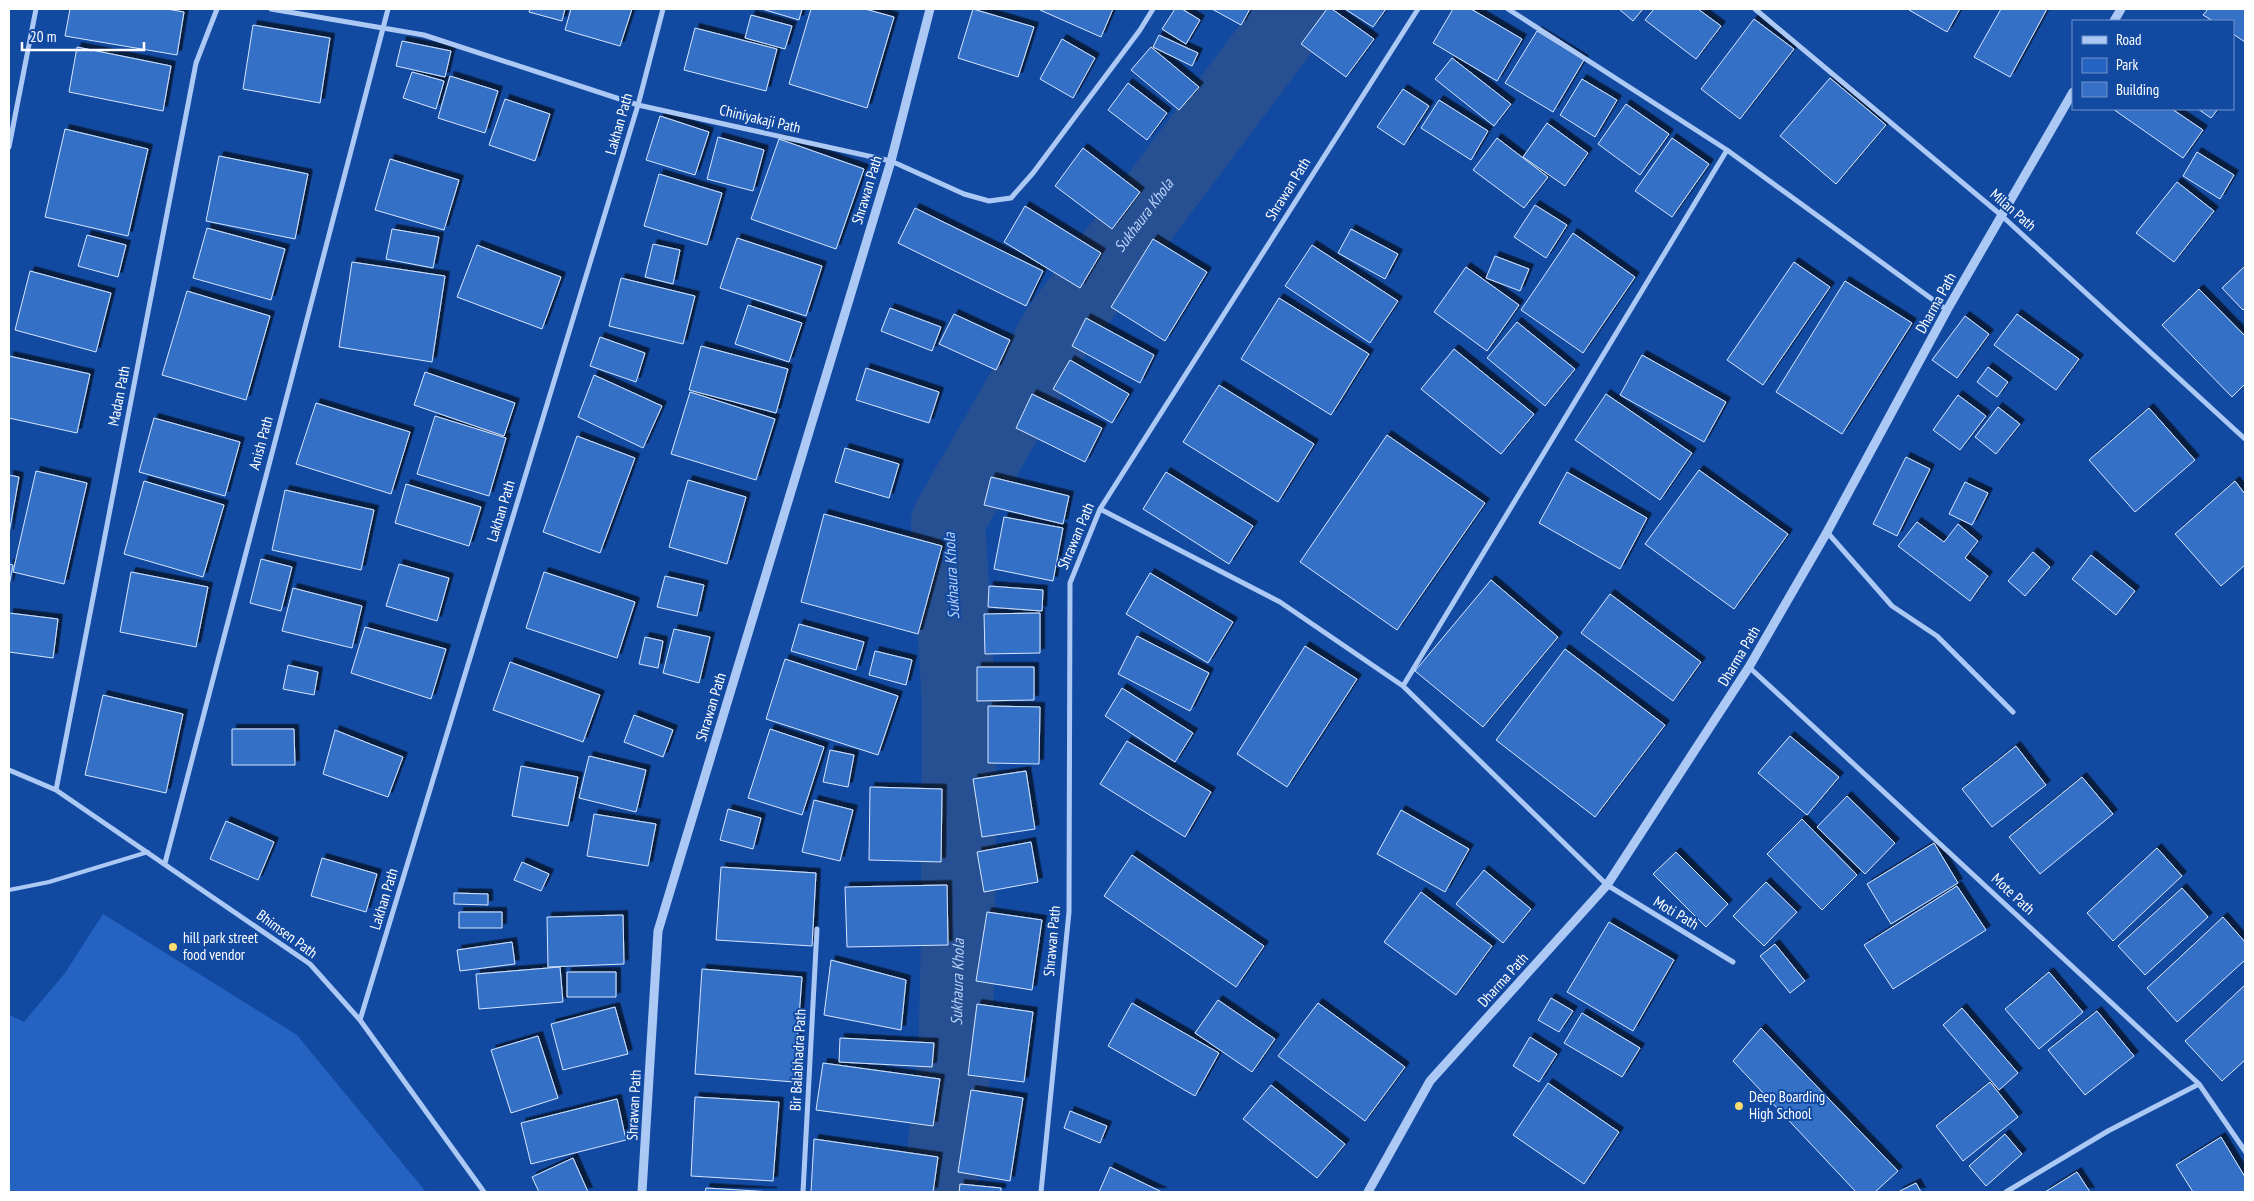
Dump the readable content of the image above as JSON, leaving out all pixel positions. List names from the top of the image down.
{
  "streets": {
    "street": [
      "Chiniyakaji Path",
      "Lakhan Path",
      "Shrawan Path",
      "Milan Path",
      "Dharma Path",
      "Madan Path",
      "Anish Path",
      "Mote Path",
      "Moti Path",
      "Bhimsen Path",
      "Bir Balabhadra Path"
    ]
  },
  "crossings": [
    ["Chiniyakaji Path", "Lakhan Path"],
    ["Chiniyakaji Path", "Shrawan Path"],
    ["Chiniyakaji Path", "Anish Path"],
    ["Lakhan Path", "Bhimsen Path"],
    ["Shrawan Path", "Moti Path"],
    ["Milan Path", "Dharma Path"],
    ["Dharma Path", "Mote Path"],
    ["Dharma Path", "Moti Path"],
    ["Madan Path", "Bhimsen Path"],
    ["Anish Path", "Bhimsen Path"]
  ],
  "water": ["Sukhaura Khola"],
  "places": ["hill park street food vendor", "Deep Boarding High School"],
  "legend": ["Road", "Park", "Building"],
  "scale_bar": "20 m"
}
